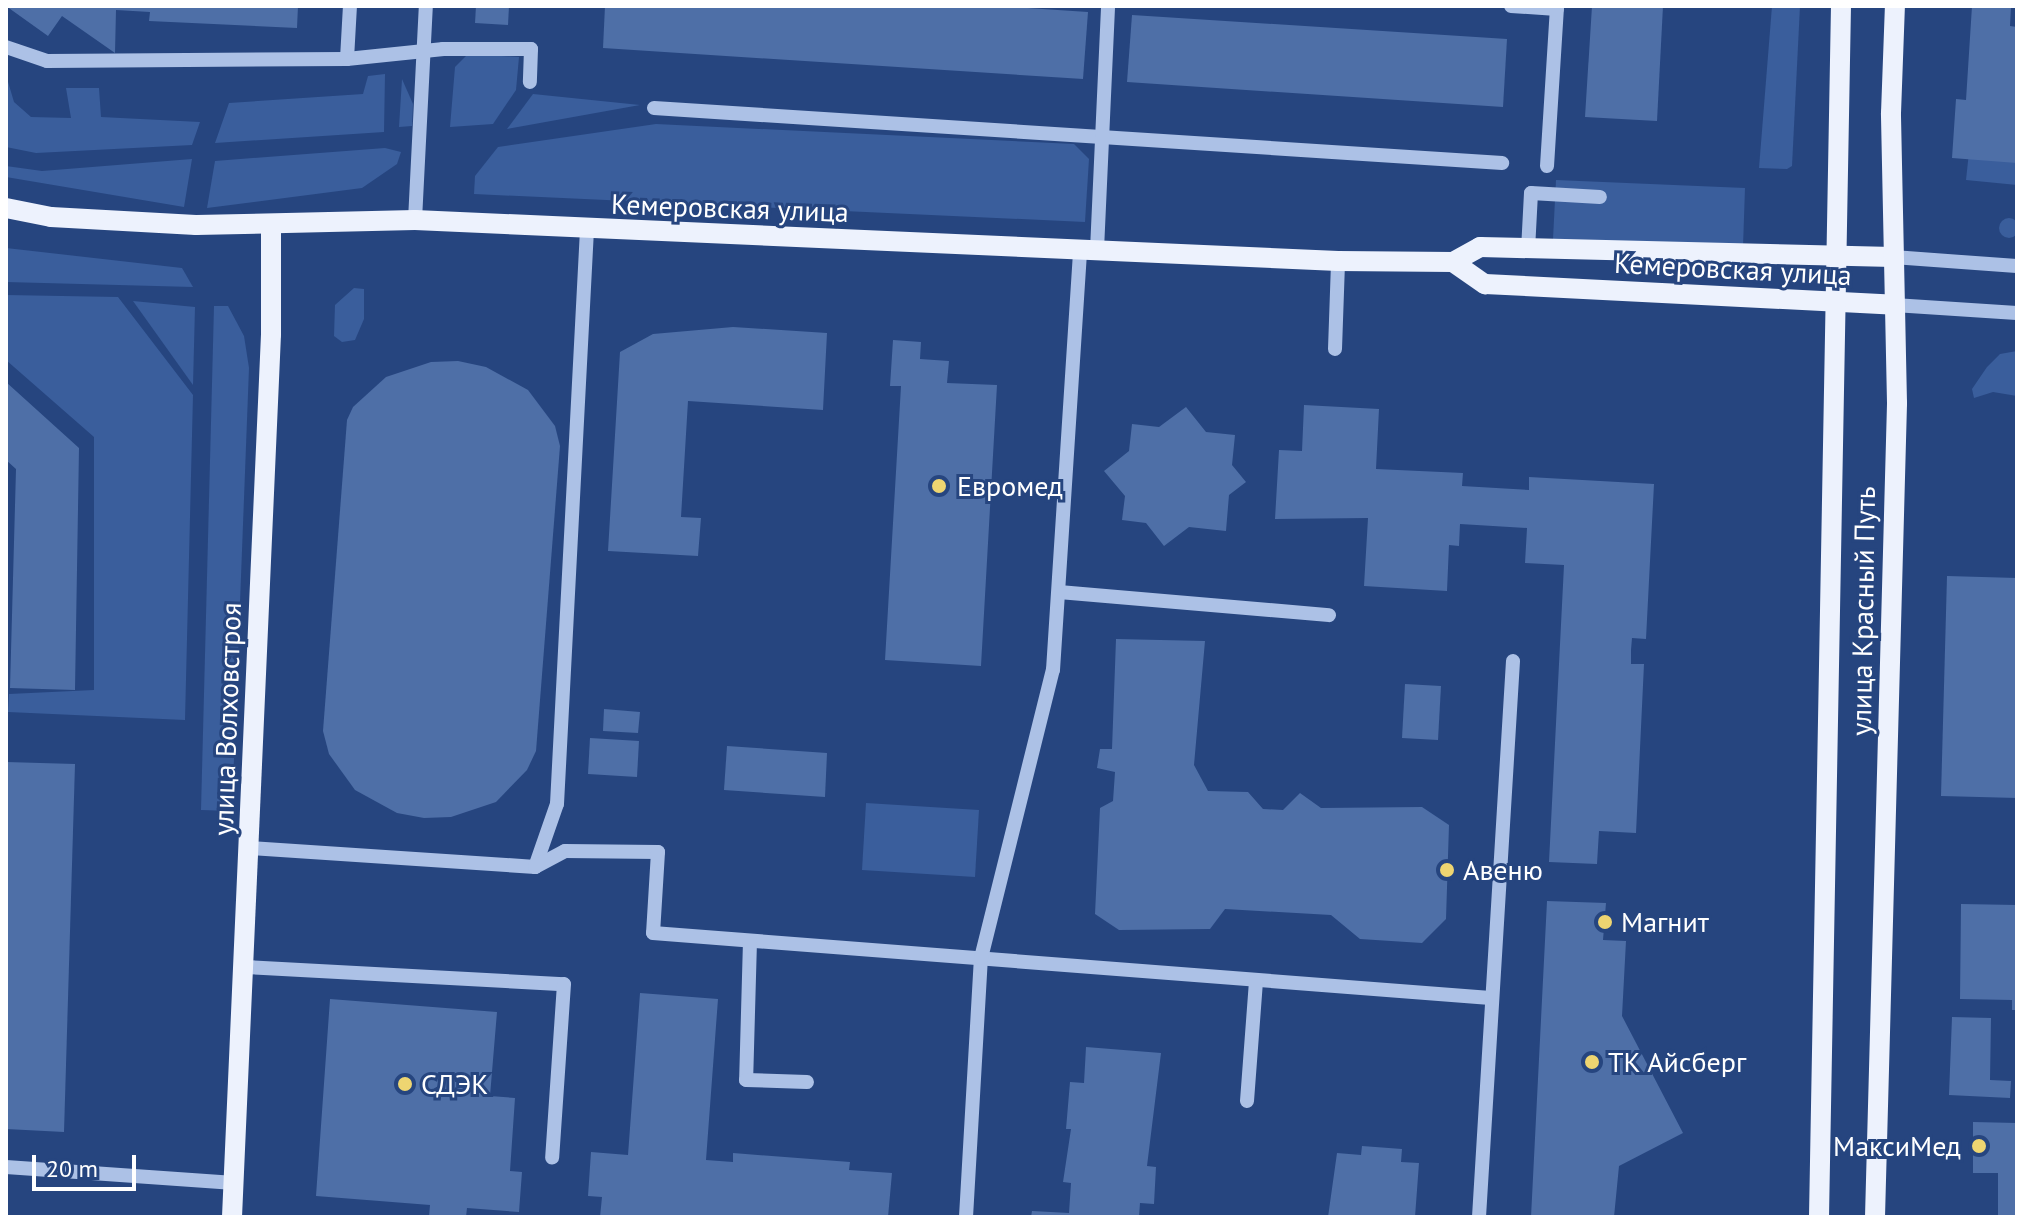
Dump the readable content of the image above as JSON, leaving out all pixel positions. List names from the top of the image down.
{
  "streets": {
    "main road": ["Кемеровская улица", "улица Красный Путь", "улица Волховстроя"]
  },
  "crossings": [
    ["Кемеровская улица", "улица Красный Путь"],
    ["Кемеровская улица", "улица Волховстроя"]
  ],
  "places": [
    "Евромед",
    "Авеню",
    "Магнит",
    "ТК Айсберг",
    "СДЭК",
    "МаксиМед"
  ],
  "scale_bar": "20 m"
}
